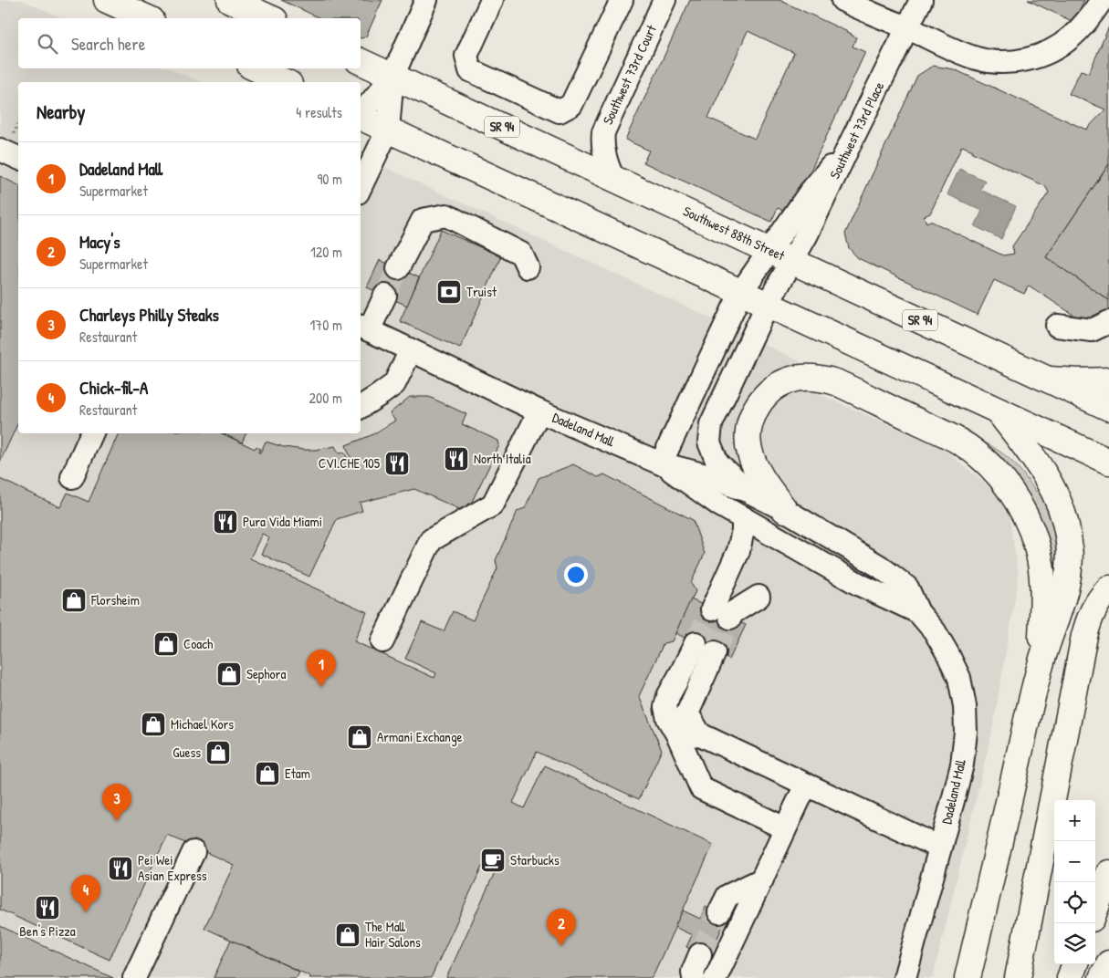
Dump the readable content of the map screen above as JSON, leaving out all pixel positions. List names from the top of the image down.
{
  "streets": {
    "main road": ["SR 94", "Southwest 88th Street"],
    "street": ["Southwest 73rd Court", "Southwest 73rd Place", "Dadeland Mall"]
  },
  "crossings": [
    ["Southwest 73rd Court", "Southwest 88th Street"],
    ["Southwest 73rd Place", "Southwest 88th Street"]
  ],
  "places": {
    "bank": ["Truist"],
    "restaurant": [
      "North Italia",
      "CVI.CHE 105",
      "Pura Vida Miami",
      "Pei Wei Asian Express",
      "Ben's Pizza"
    ],
    "shop": [
      "Florsheim",
      "Coach",
      "Sephora",
      "Michael Kors",
      "Armani Exchange",
      "Guess",
      "Etam",
      "The Mall Hair Salons"
    ],
    "cafe": ["Starbucks"]
  },
  "page": {
    "search": "Search here",
    "heading": ["Nearby", "4 results"],
    "list": [
      {
        "mark": "1",
        "name": "Dadeland Mall",
        "note": "Supermarket",
        "value": "90 m"
      },
      {
        "mark": "2",
        "name": "Macy's",
        "note": "Supermarket",
        "value": "120 m"
      },
      {
        "mark": "3",
        "name": "Charleys Philly Steaks",
        "note": "Restaurant",
        "value": "170 m"
      },
      {
        "mark": "4",
        "name": "Chick-fil-A",
        "note": "Restaurant",
        "value": "200 m"
      }
    ],
    "pins": [
      "1",
      "3",
      "4",
      "2"
    ],
    "map_buttons": ["+", "−"]
  }
}
